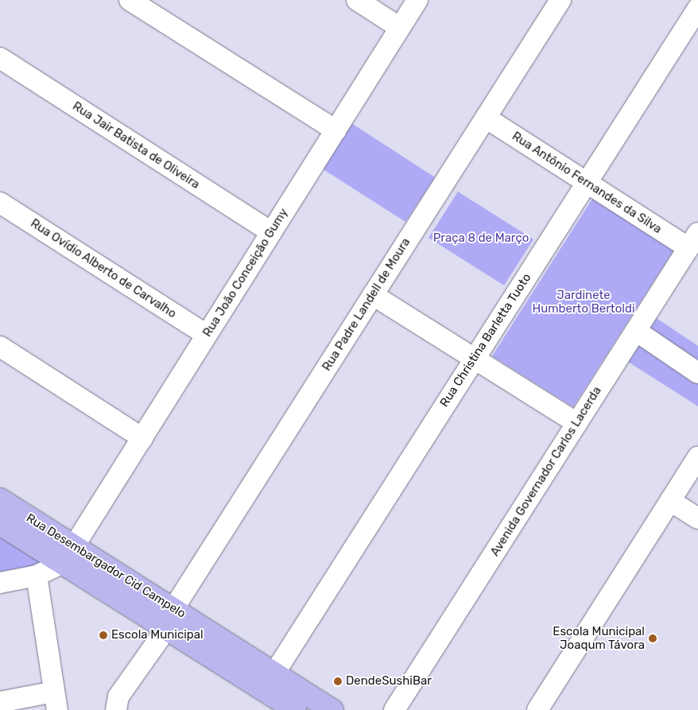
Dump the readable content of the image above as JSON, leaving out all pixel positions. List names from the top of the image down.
{
  "streets": {
    "main road": ["Rua Desembargador Cid Campelo"],
    "street": [
      "Rua Jair Batista de Oliveira",
      "Rua Antônio Fernandes da Silva",
      "Rua Ovídio Alberto de Carvalho",
      "Rua João Conceição Gumy",
      "Rua Padre Landell de Moura",
      "Rua Christina Barletta Tuoto",
      "Avenida Governador Carlos Lacerda"
    ]
  },
  "crossings": [
    ["Rua Jair Batista de Oliveira", "Rua João Conceição Gumy"],
    ["Rua Antônio Fernandes da Silva", "Rua Padre Landell de Moura"],
    ["Rua Antônio Fernandes da Silva", "Rua Christina Barletta Tuoto"],
    ["Rua Antônio Fernandes da Silva", "Avenida Governador Carlos Lacerda"],
    ["Rua Ovídio Alberto de Carvalho", "Rua João Conceição Gumy"],
    ["Rua João Conceição Gumy", "Rua Desembargador Cid Campelo"],
    ["Rua Padre Landell de Moura", "Rua Desembargador Cid Campelo"],
    ["Rua Christina Barletta Tuoto", "Rua Desembargador Cid Campelo"]
  ],
  "parks": ["Praça 8 de Março", "Jardinete Humberto Bertoldi"],
  "places": ["Escola Municipal", "Escola Municipal Joaqum Távora", "DendeSushiBar"]
}
